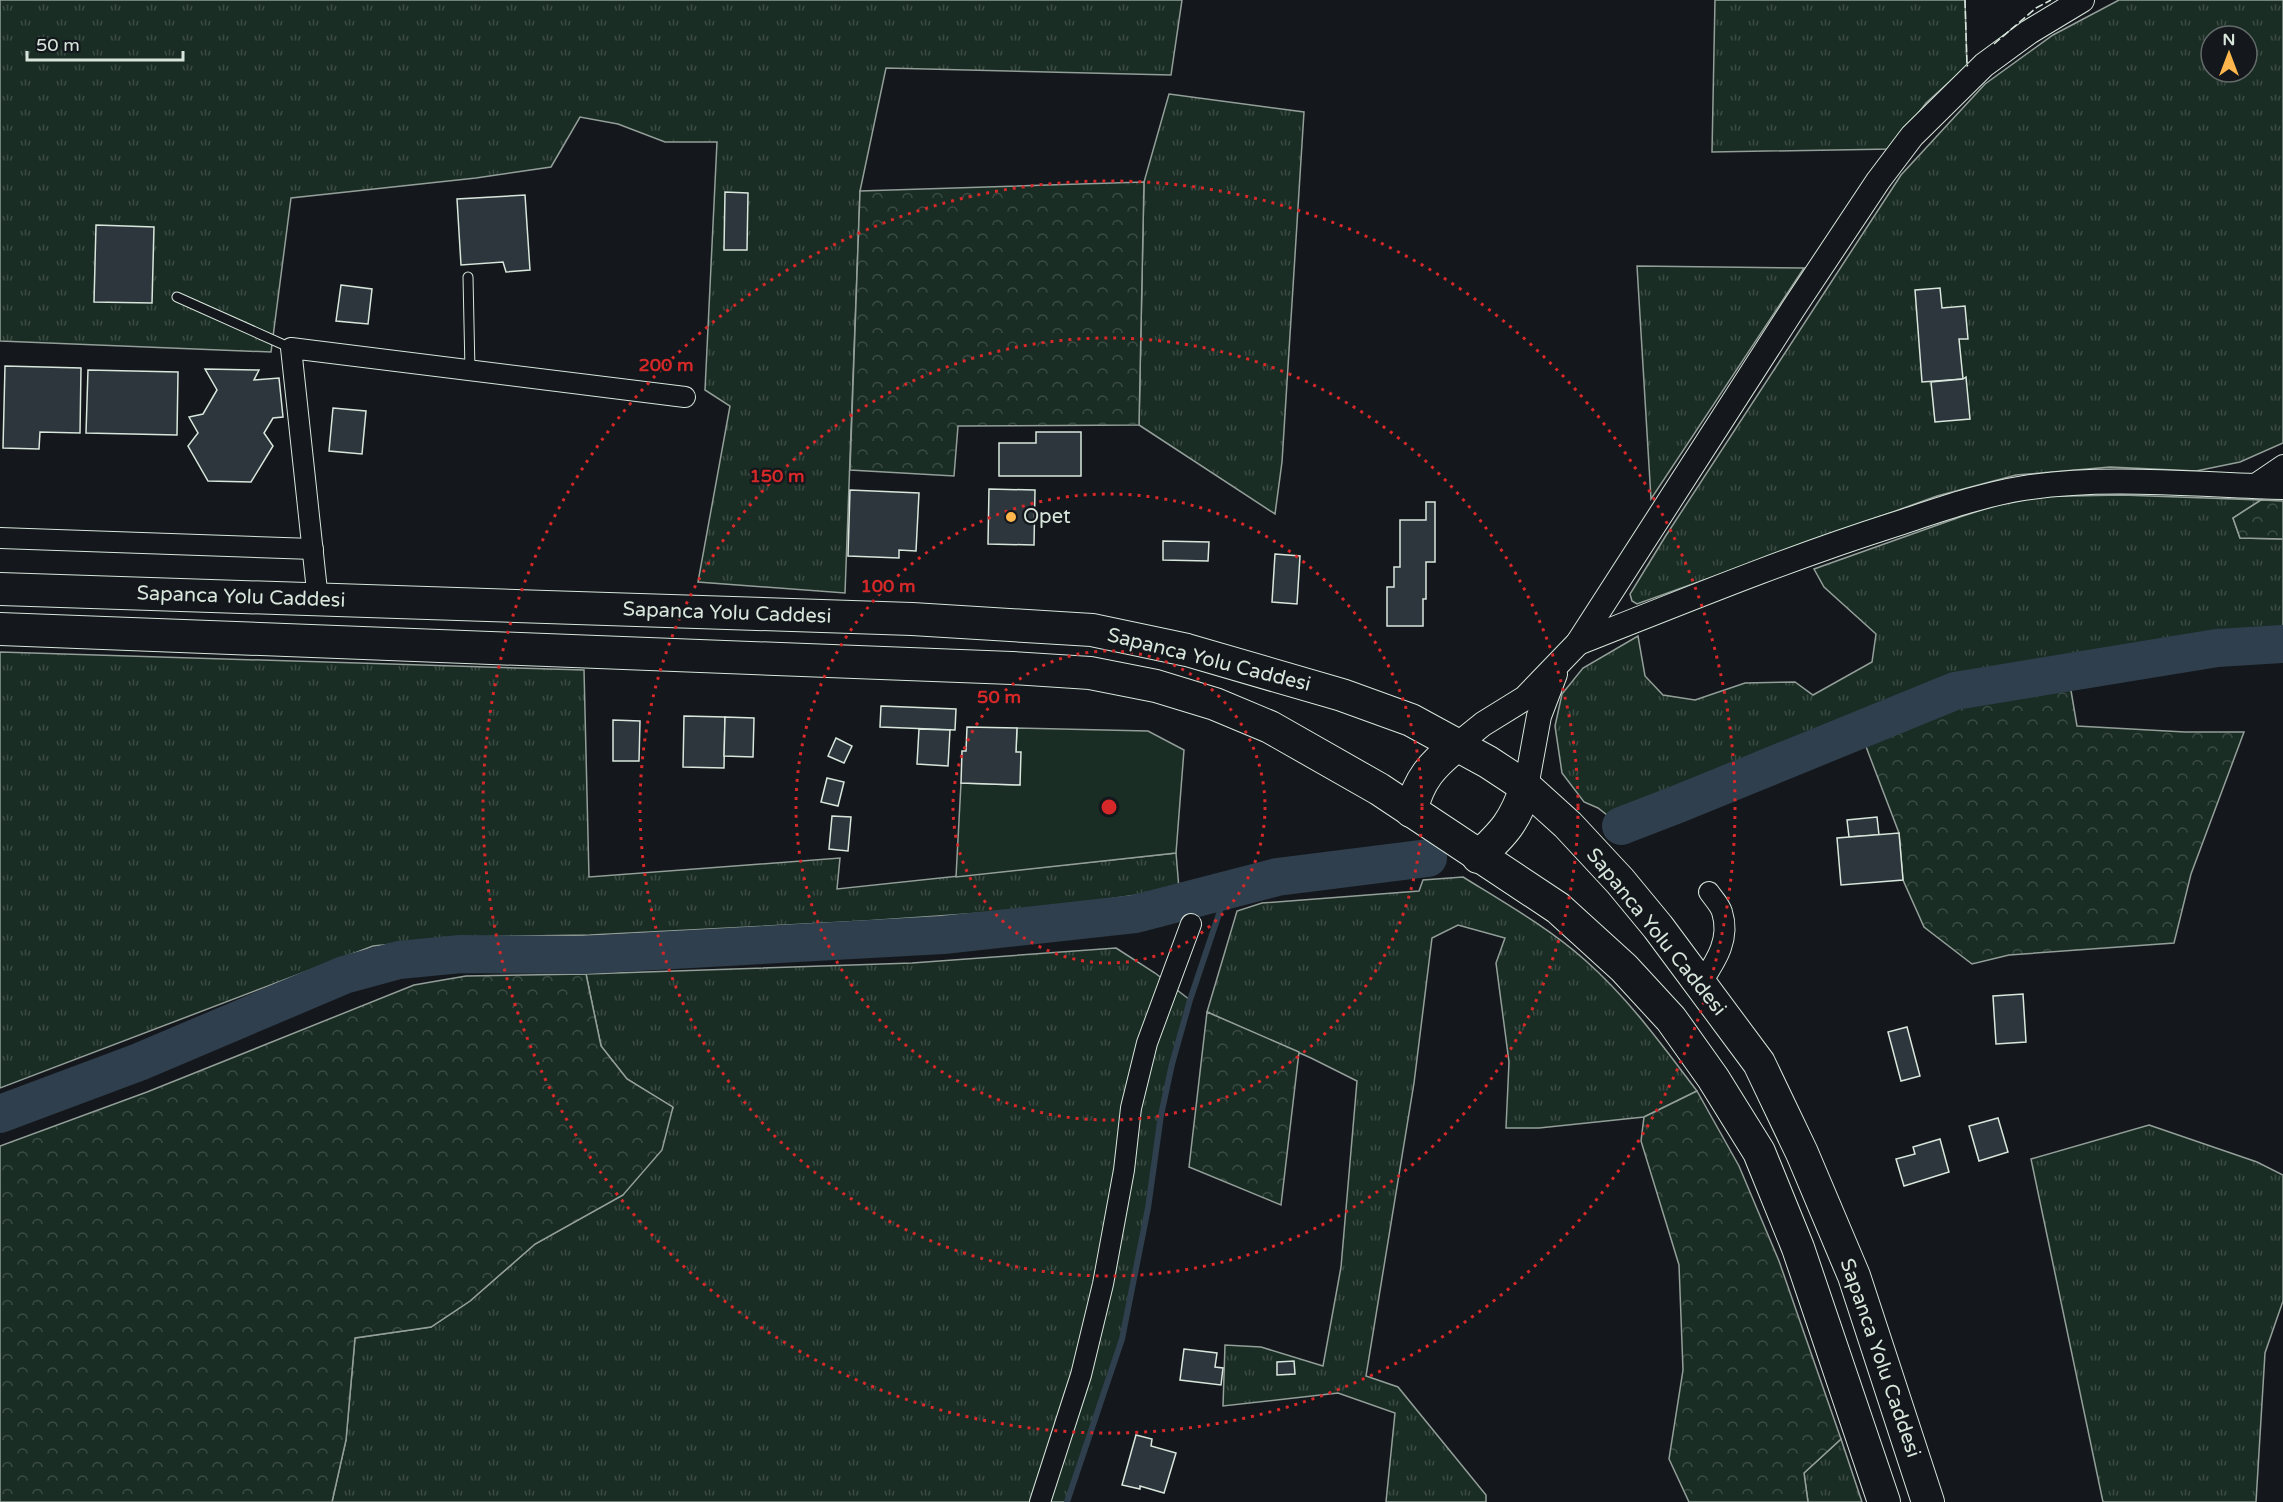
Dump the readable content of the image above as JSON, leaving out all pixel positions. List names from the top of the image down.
{
  "streets": {
    "highway": ["Sapanca Yolu Caddesi"]
  },
  "places": ["Opet"],
  "scale_bar": "50 m",
  "north": "top",
  "rings": [
    "200 m",
    "150 m",
    "100 m",
    "50 m"
  ]
}
